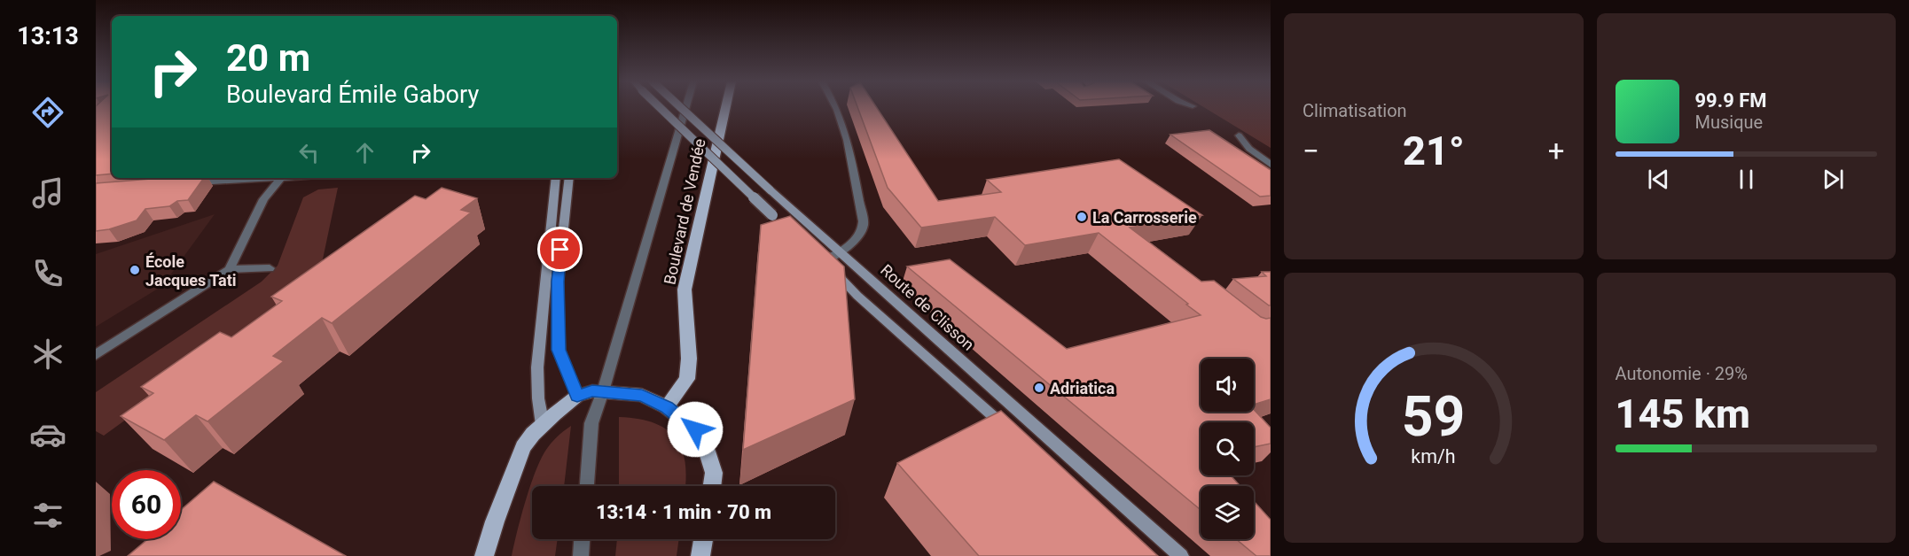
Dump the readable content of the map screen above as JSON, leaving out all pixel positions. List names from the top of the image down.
{
  "streets": {
    "main road": ["Boulevard de Vendée", "Route de Clisson"]
  },
  "places": ["La Carrosserie", "École Jacques Tati", "Adriatica"],
  "page": {
    "tabs": "13:13",
    "tile": [
      "Climatisation",
      ["Autonomie · 29%", "145 km"]
    ],
    "turn": ["20 m", "Boulevard Émile Gabory"],
    "song": ["99.9 FM", "Musique"],
    "heat": ["−", "21°", "+"],
    "limit": "60",
    "trip": "13:14 · 1 min · 70 m",
    "gauge": ["59", "km/h"]
  }
}
